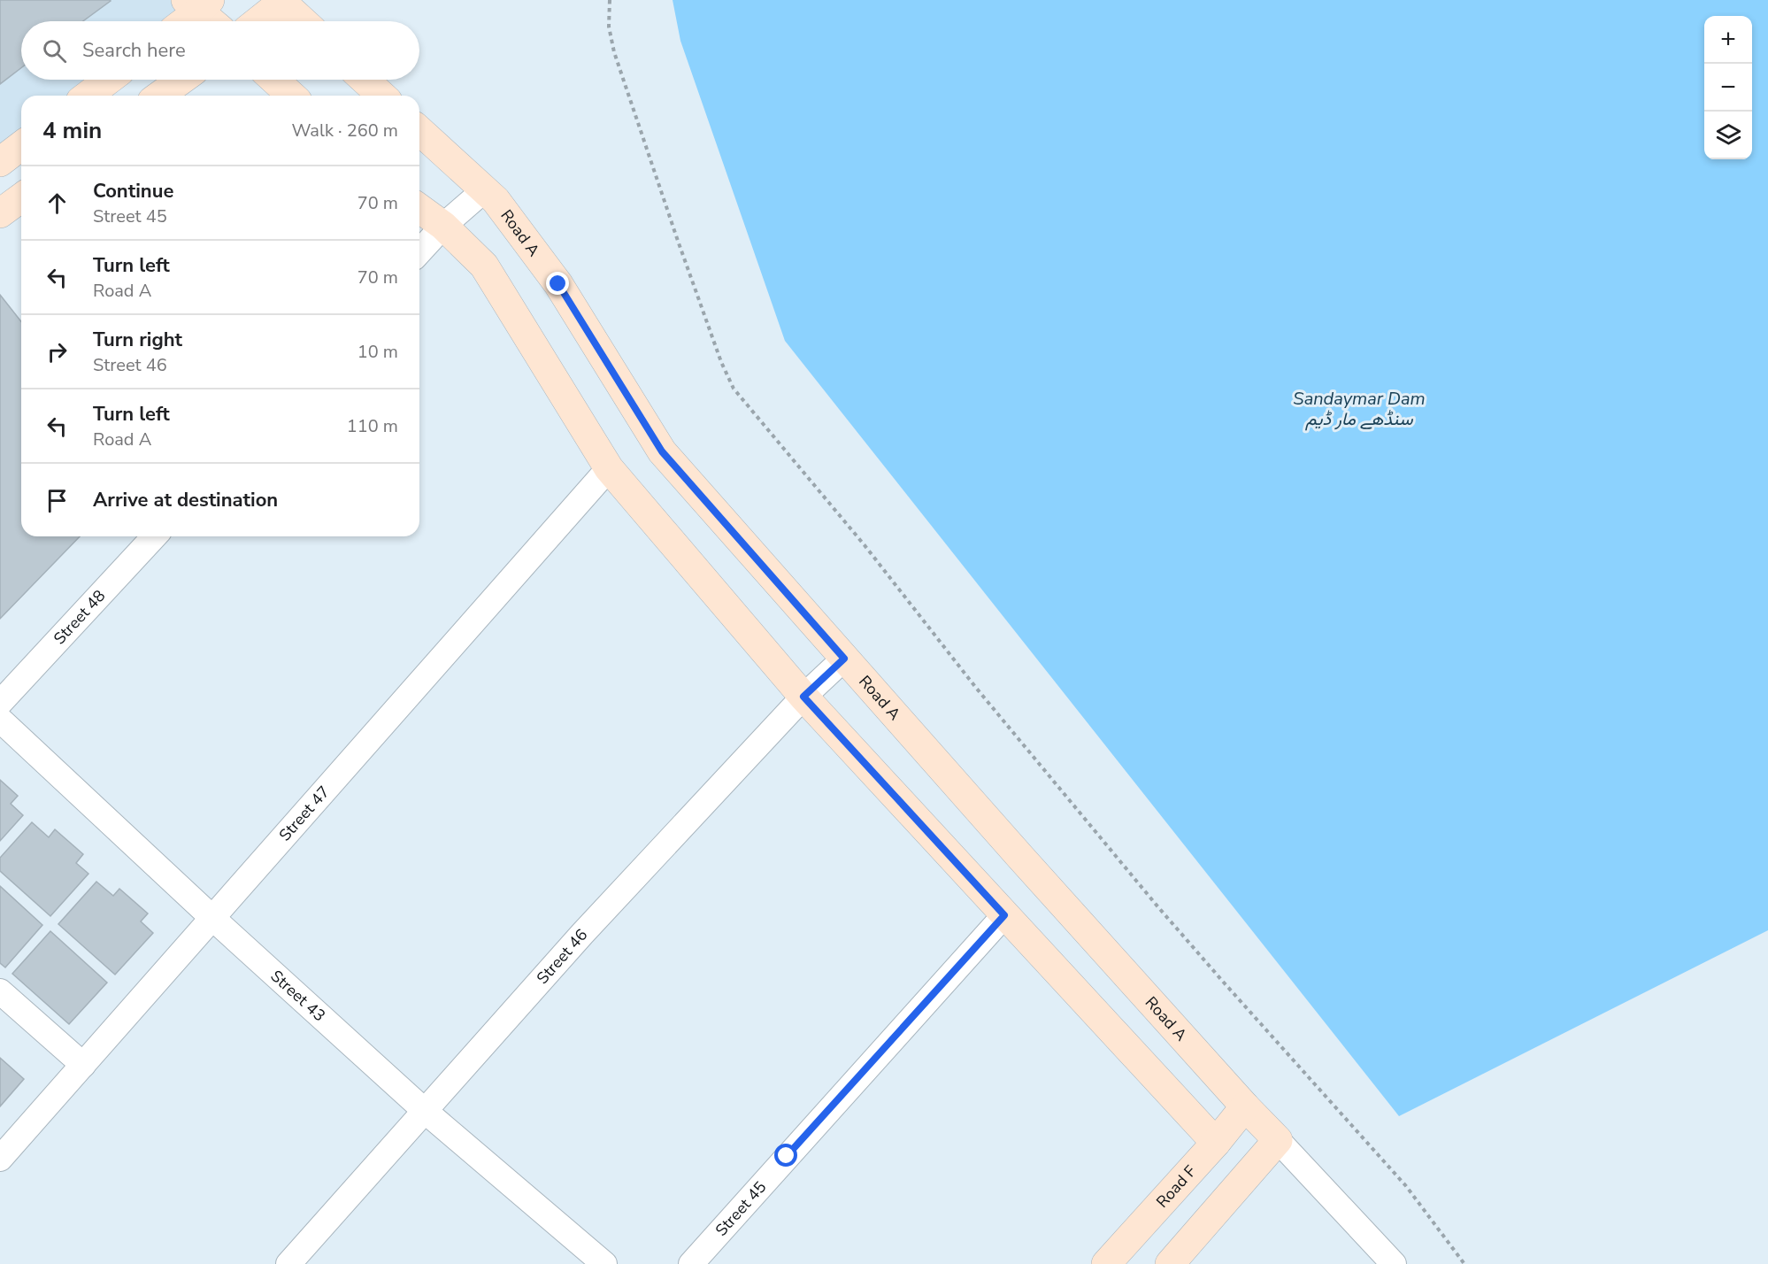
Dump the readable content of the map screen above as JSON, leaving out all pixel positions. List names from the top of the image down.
{
  "streets": {
    "street": [
      "Road A",
      "Street 48",
      "Street 47",
      "Street 46",
      "Street 43",
      "Road F",
      "Street 45"
    ]
  },
  "crossings": [
    ["Road A", "Street 46"],
    ["Road A", "Road F"],
    ["Street 47", "Street 43"],
    ["Street 46", "Street 43"]
  ],
  "water": ["Sandaymar Dam سنڈھے مار ڈیم"],
  "page": {
    "map_buttons": ["+", "−"],
    "search": "Search here",
    "heading": ["4 min", "Walk · 260 m"],
    "list": [
      ["Continue", "Street 45", "70 m"],
      ["Turn left", "Road A", "70 m"],
      ["Turn right", "Street 46", "10 m"],
      ["Turn left", "Road A", "110 m"],
      "Arrive at destination"
    ]
  }
}
